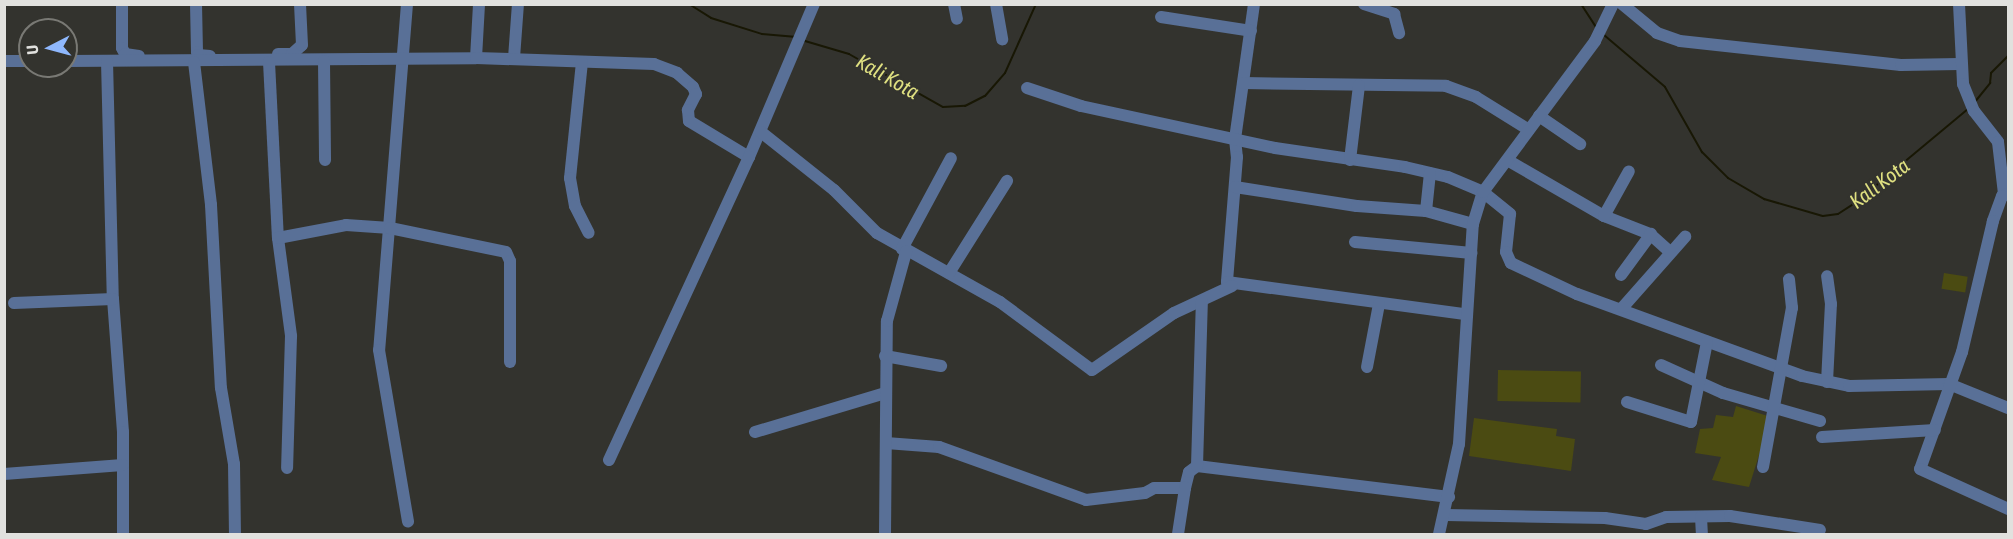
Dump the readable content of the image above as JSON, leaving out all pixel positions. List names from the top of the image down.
{
  "water": ["Kali Kota"],
  "north": "left"
}
